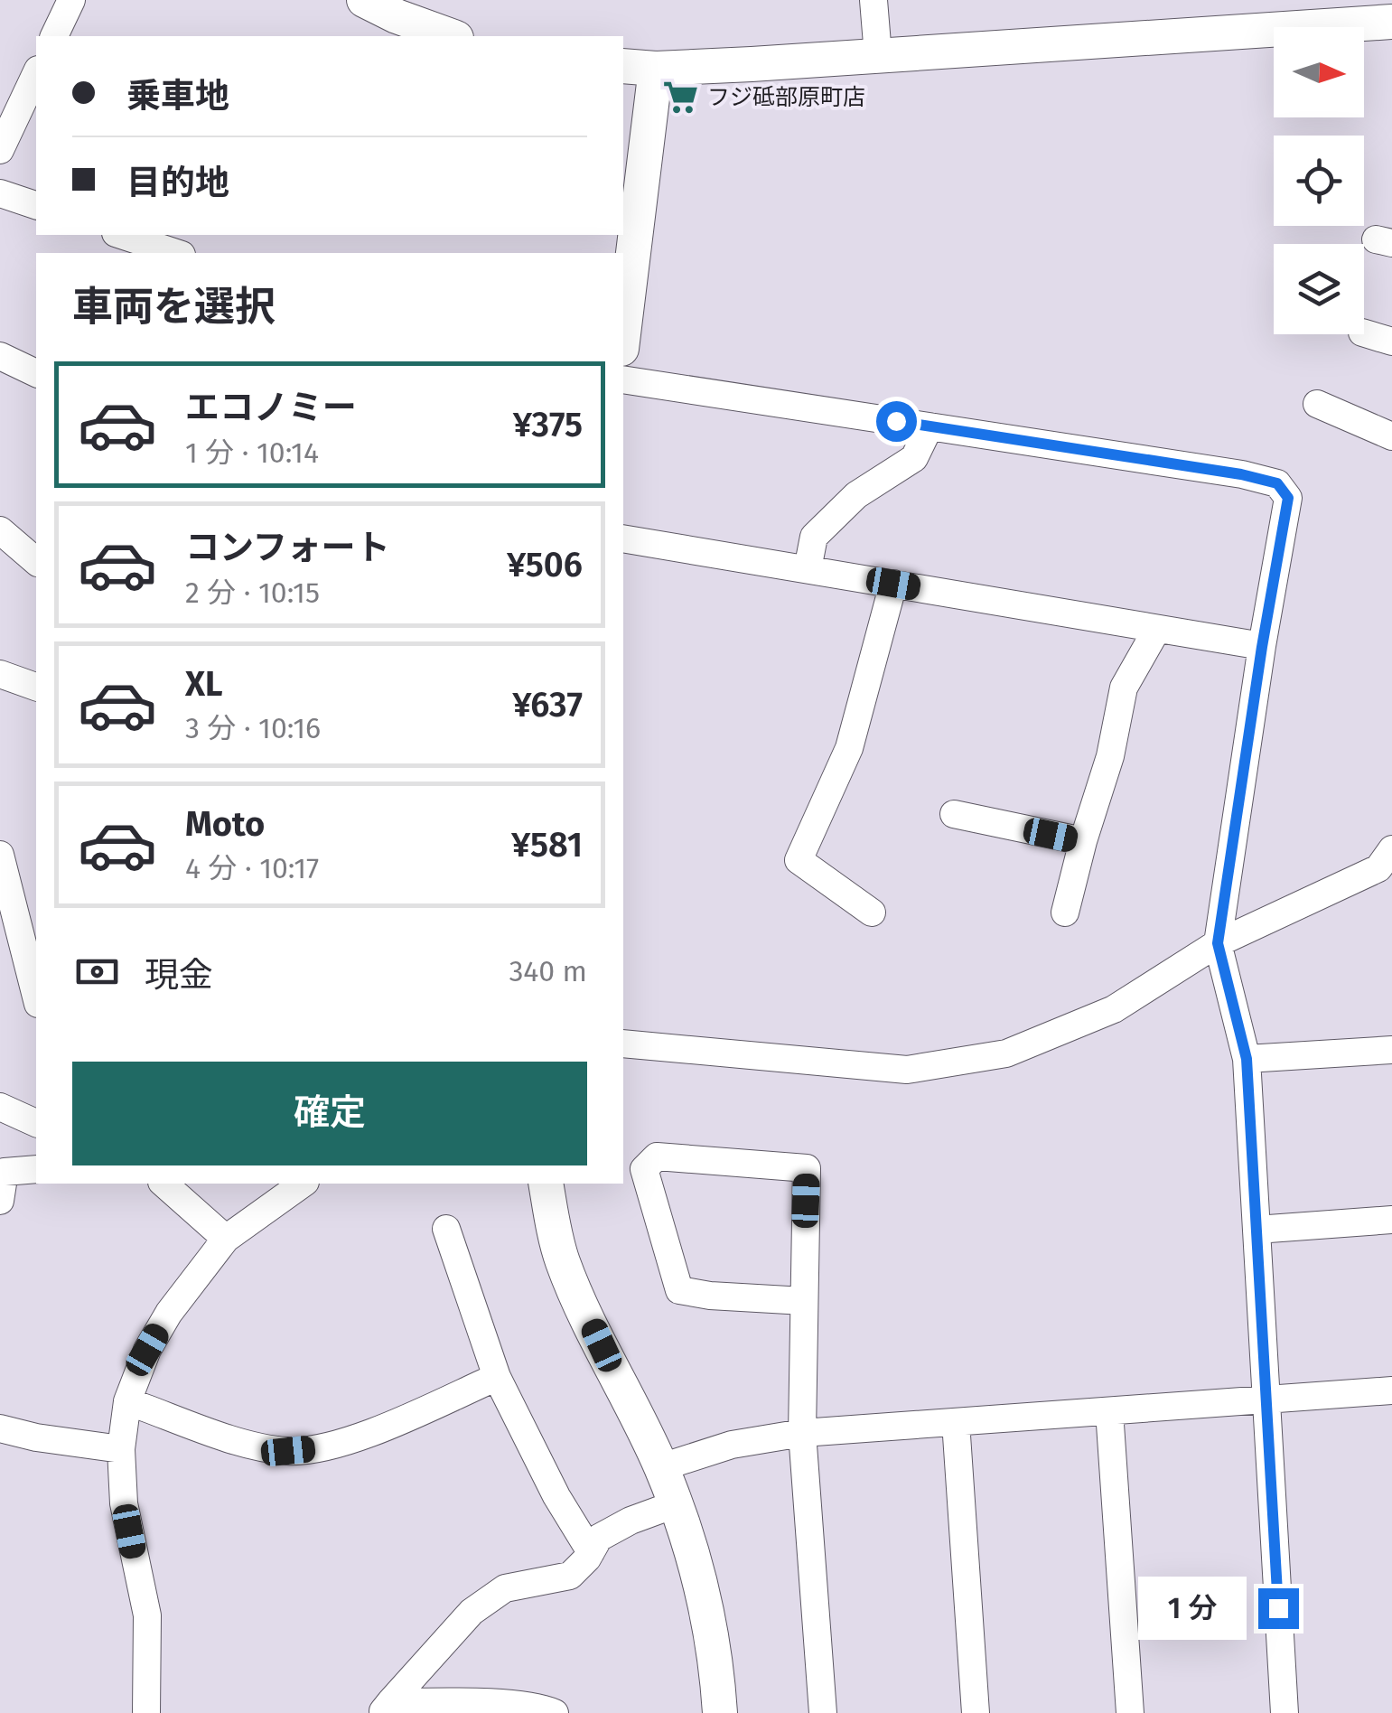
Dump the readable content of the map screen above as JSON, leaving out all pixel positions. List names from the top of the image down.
{
  "places": {
    "supermarket": ["フジ砥部原町店"]
  },
  "north": "right",
  "page": {
    "banner": ["乗車地", "目的地"],
    "heading": "車両を選択",
    "list": [
      {
        "name": "エコノミー",
        "note": "1 分 · 10:14",
        "value": "¥375"
      },
      {
        "name": "コンフォート",
        "note": "2 分 · 10:15",
        "value": "¥506"
      },
      {
        "name": "XL",
        "note": "3 分 · 10:16",
        "value": "¥637"
      },
      {
        "name": "Moto",
        "note": "4 分 · 10:17",
        "value": "¥581"
      }
    ],
    "pay": ["現金", "340 m"],
    "buttons": "確定",
    "bubble": "1 分"
  }
}
